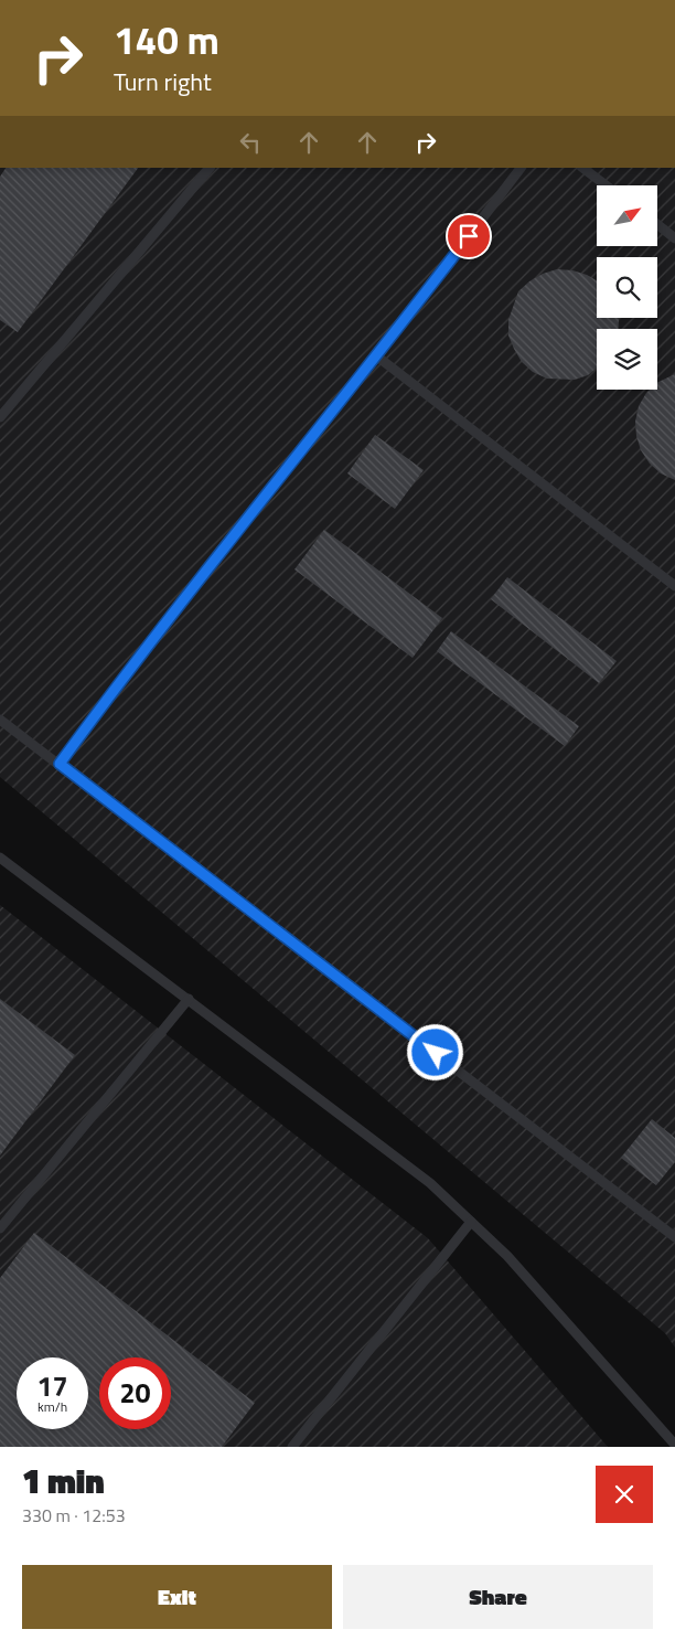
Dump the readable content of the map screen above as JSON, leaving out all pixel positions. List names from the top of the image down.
{
  "north": "top right",
  "page": {
    "turn": ["140 m", "Turn right"],
    "speed": "17 km/h",
    "limit": "20",
    "heading": ["1 min", "330 m · 12:53"],
    "buttons": ["Exit", "Share"]
  }
}
